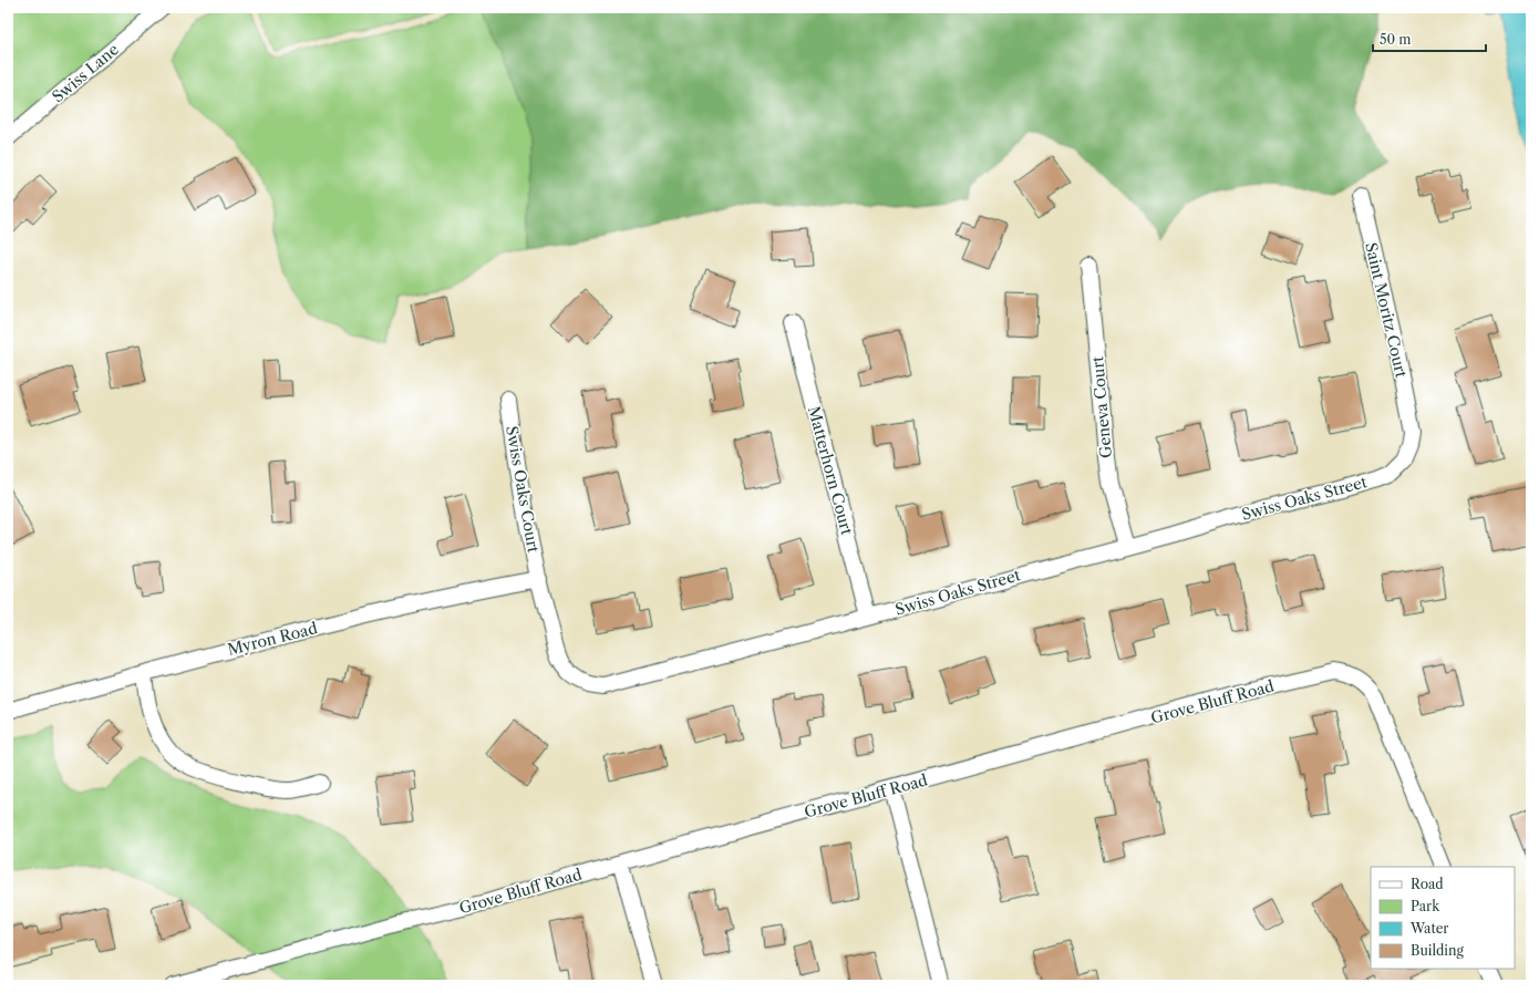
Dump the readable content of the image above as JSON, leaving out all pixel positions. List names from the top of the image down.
{
  "streets": {
    "street": [
      "Swiss Lane",
      "Saint Moritz Court",
      "Geneva Court",
      "Matterhorn Court",
      "Swiss Oaks Court",
      "Swiss Oaks Street",
      "Myron Road",
      "Grove Bluff Road"
    ]
  },
  "crossings": [
    ["Saint Moritz Court", "Swiss Oaks Street"],
    ["Geneva Court", "Swiss Oaks Street"],
    ["Matterhorn Court", "Swiss Oaks Street"],
    ["Swiss Oaks Court", "Swiss Oaks Street"],
    ["Swiss Oaks Court", "Myron Road"],
    ["Swiss Oaks Street", "Myron Road"]
  ],
  "legend": [
    "Road",
    "Park",
    "Water",
    "Building"
  ],
  "scale_bar": "50 m"
}
